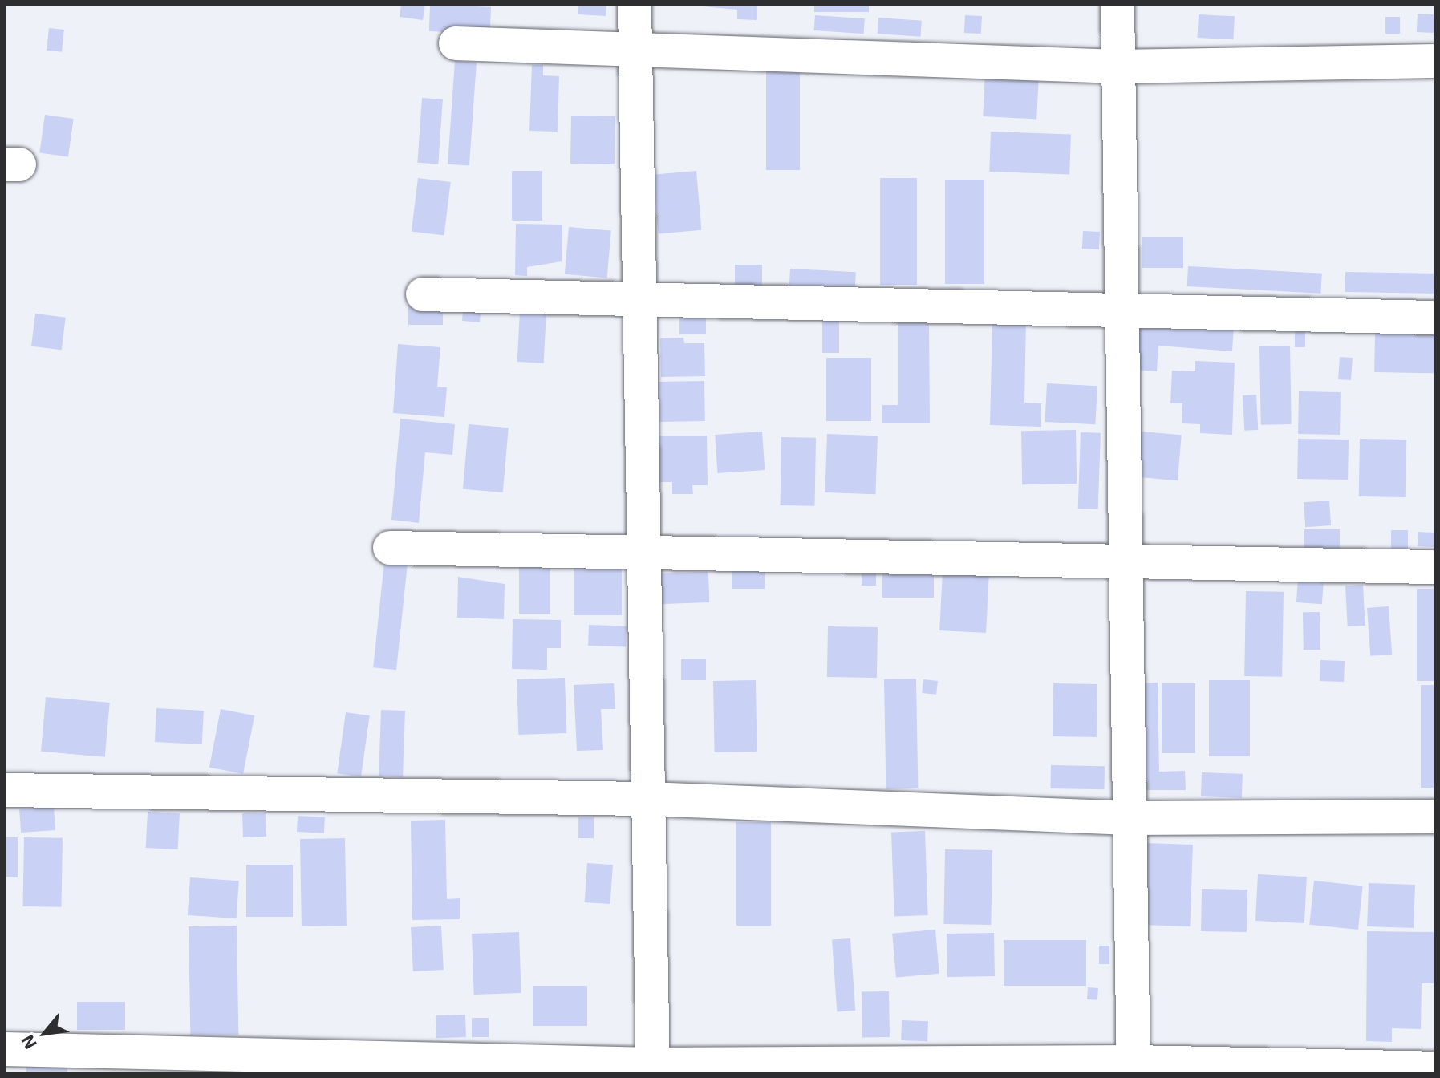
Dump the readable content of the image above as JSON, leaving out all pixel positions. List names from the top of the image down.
{
  "north": "bottom left"
}
